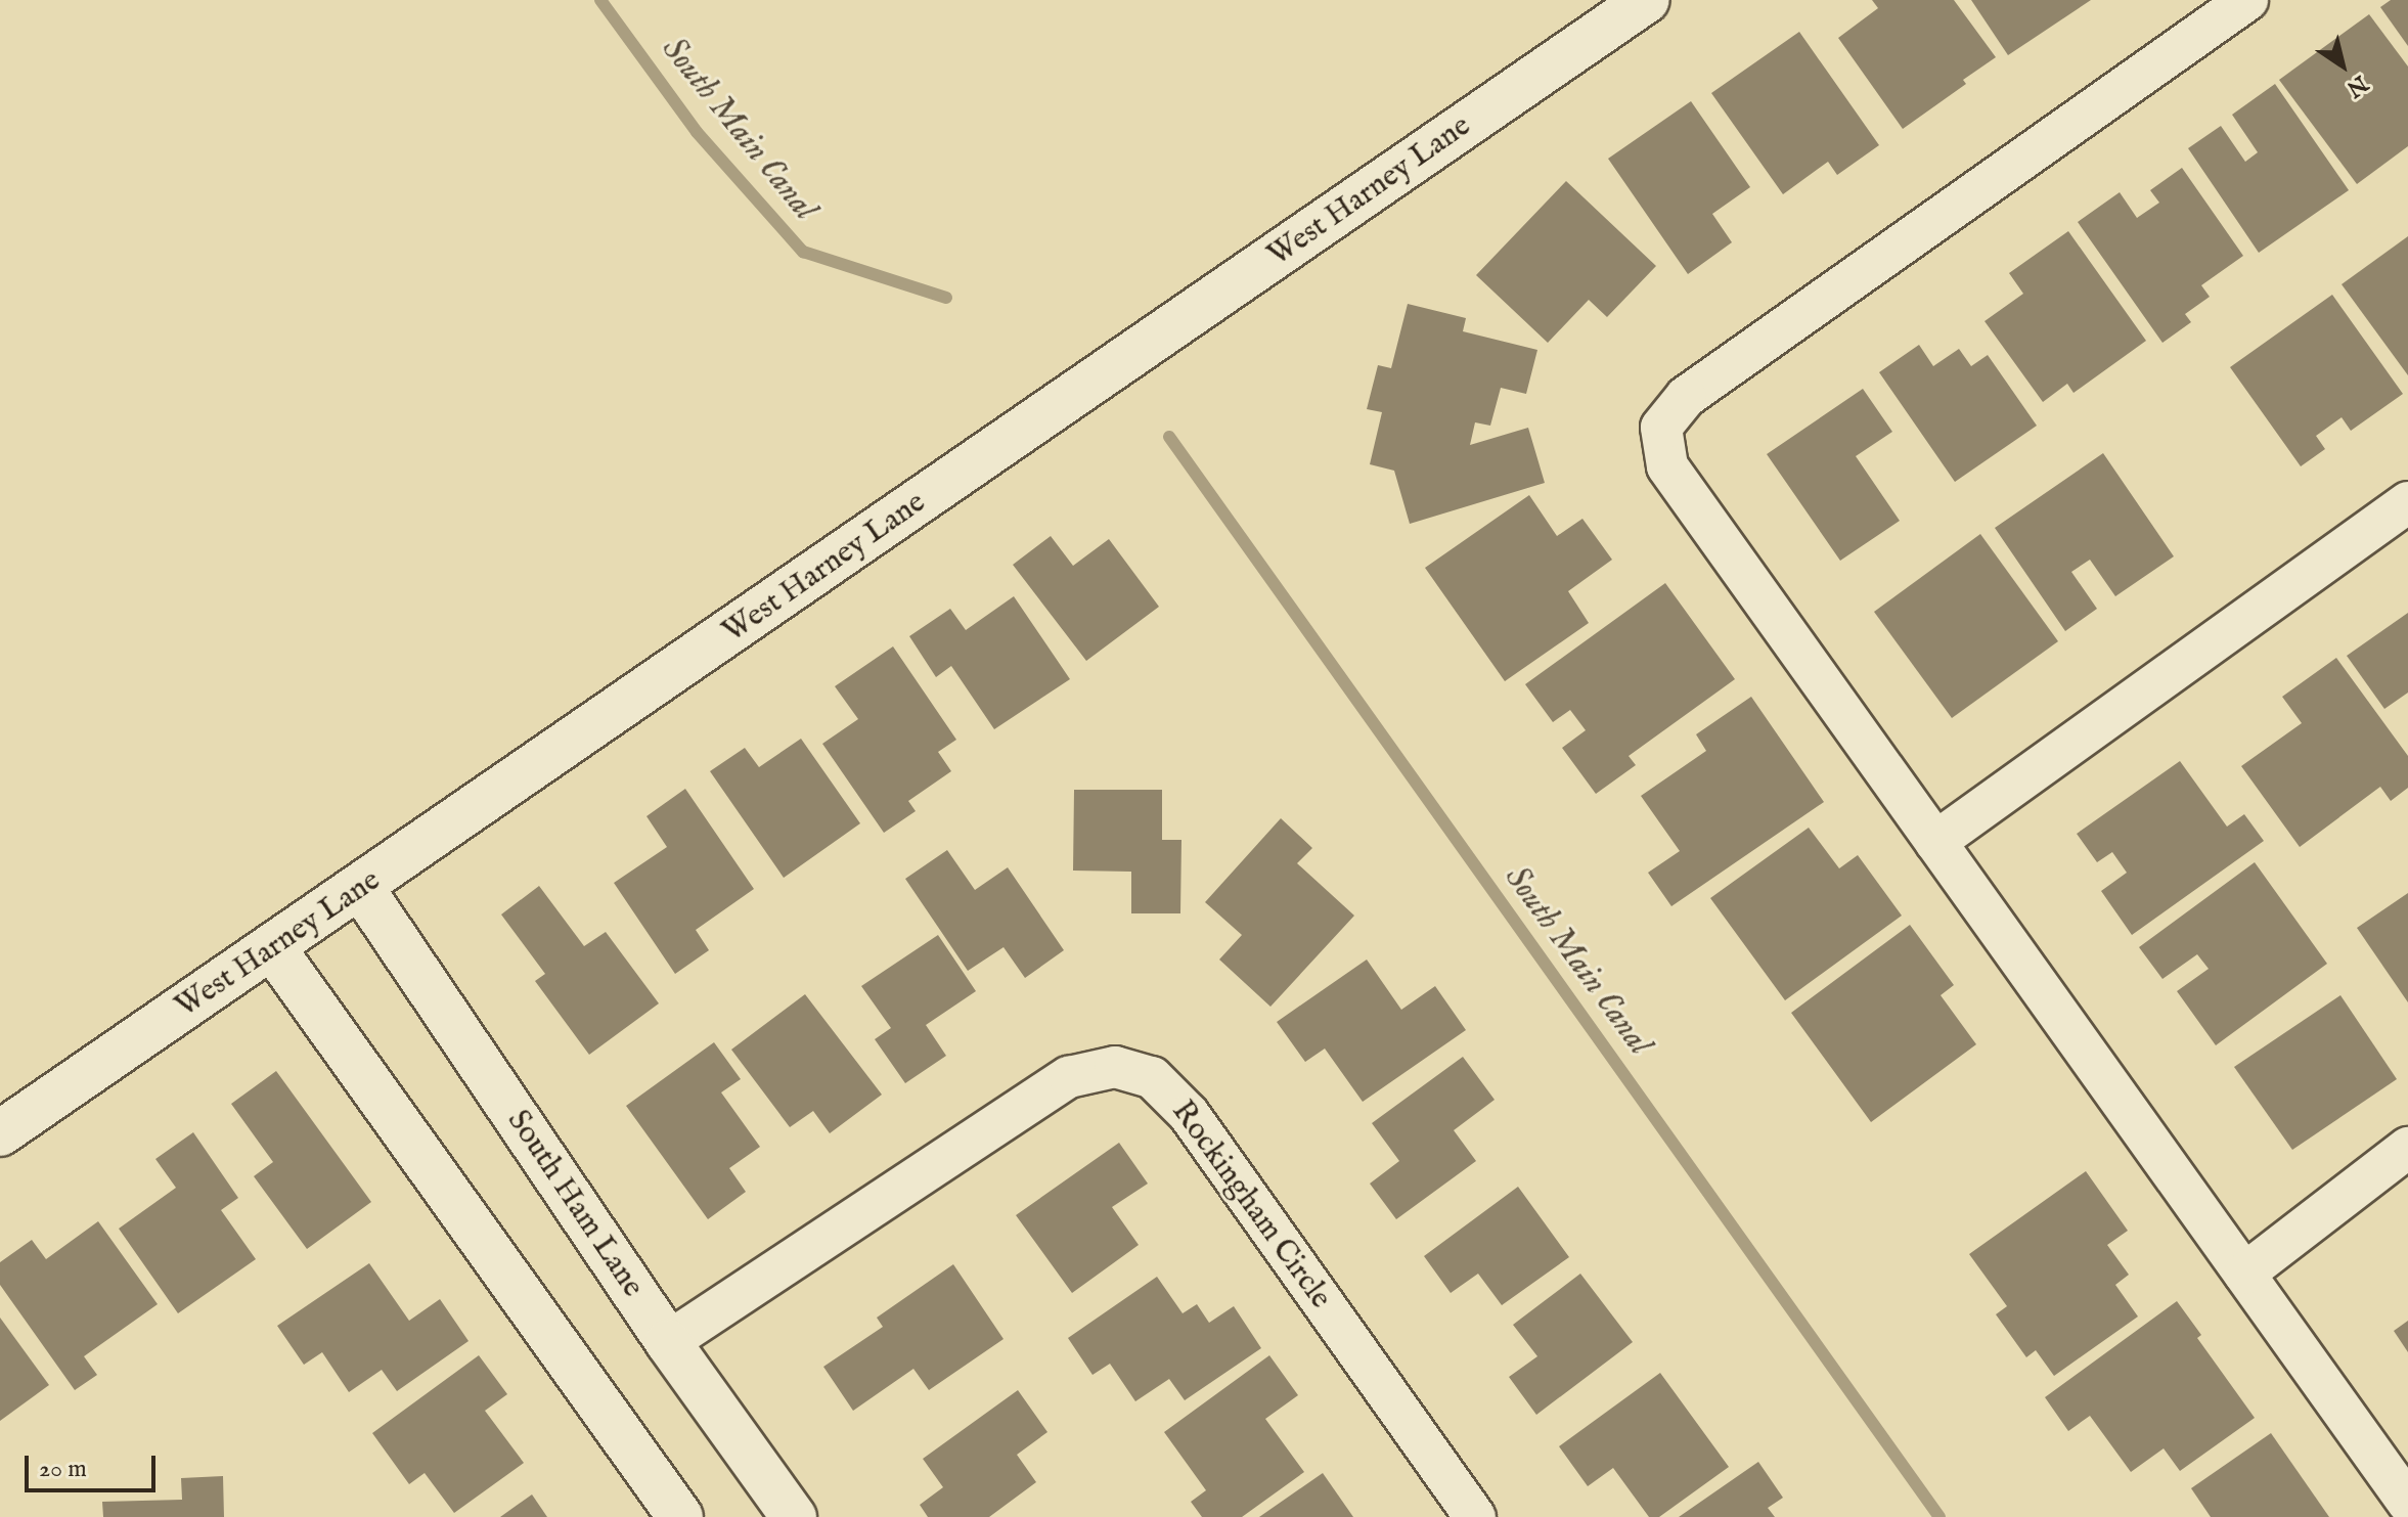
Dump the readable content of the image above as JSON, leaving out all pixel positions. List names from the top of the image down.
{
  "streets": {
    "main road": ["West Harney Lane", "South Ham Lane"],
    "street": ["Rockingham Circle"]
  },
  "crossings": [
    ["West Harney Lane", "South Ham Lane"],
    ["South Ham Lane", "Rockingham Circle"]
  ],
  "water": ["South Main Canal"],
  "scale_bar": "20 m",
  "north": "bottom right"
}
